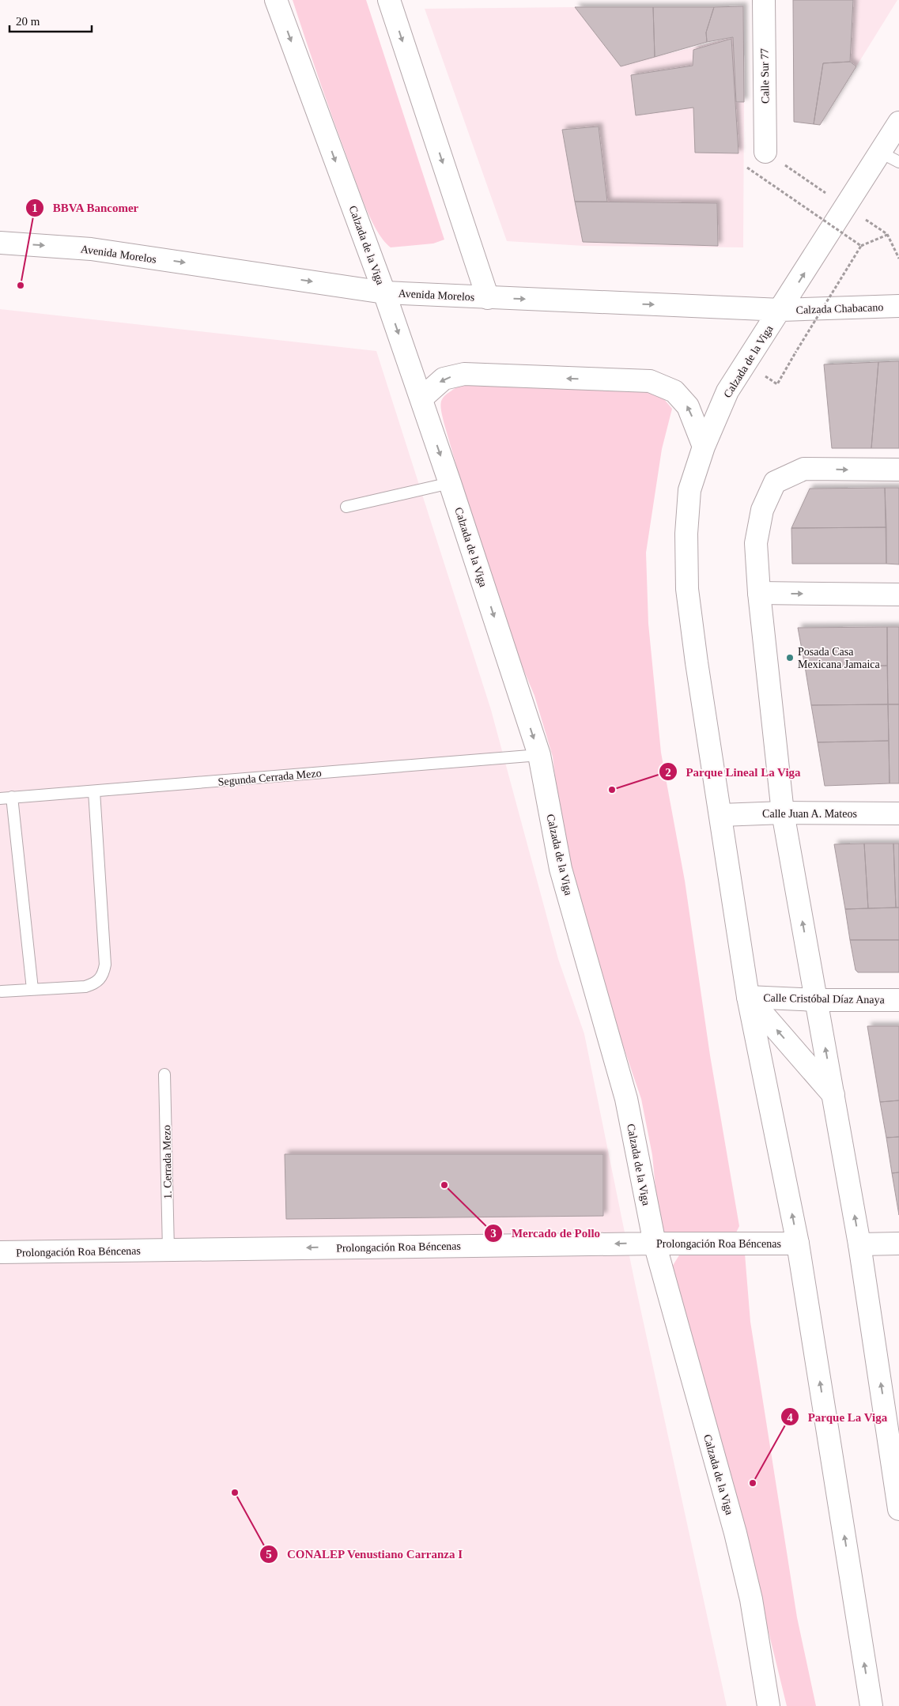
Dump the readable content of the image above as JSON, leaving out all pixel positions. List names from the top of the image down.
{
  "streets": {
    "street": [
      "Calle Sur 77",
      "Calzada de la Viga",
      "Avenida Morelos",
      "Calzada Chabacano",
      "Calle Juan A. Mateos",
      "Calle Cristóbal Díaz Anaya",
      "Prolongación Roa Béncenas"
    ],
    "lane": ["Segunda Cerrada Mezo", "1. Cerrada Mezo"]
  },
  "crossings": [
    ["Calzada de la Viga", "Avenida Morelos"],
    ["Calzada de la Viga", "Calzada Chabacano"],
    ["Calzada de la Viga", "Segunda Cerrada Mezo"],
    ["Calzada de la Viga", "Calle Juan A. Mateos"],
    ["Calzada de la Viga", "Calle Cristóbal Díaz Anaya"],
    ["Calzada de la Viga", "Prolongación Roa Béncenas"],
    ["Avenida Morelos", "Calzada Chabacano"],
    ["1. Cerrada Mezo", "Prolongación Roa Béncenas"]
  ],
  "one_way": ["Avenida Morelos", "Prolongación Roa Béncenas"],
  "places": [
    "BBVA Bancomer",
    "Posada Casa Mexicana Jamaica",
    "Parque Lineal La Viga",
    "Mercado de Pollo",
    "Parque La Viga",
    "CONALEP Venustiano Carranza I"
  ],
  "scale_bar": "20 m"
}
